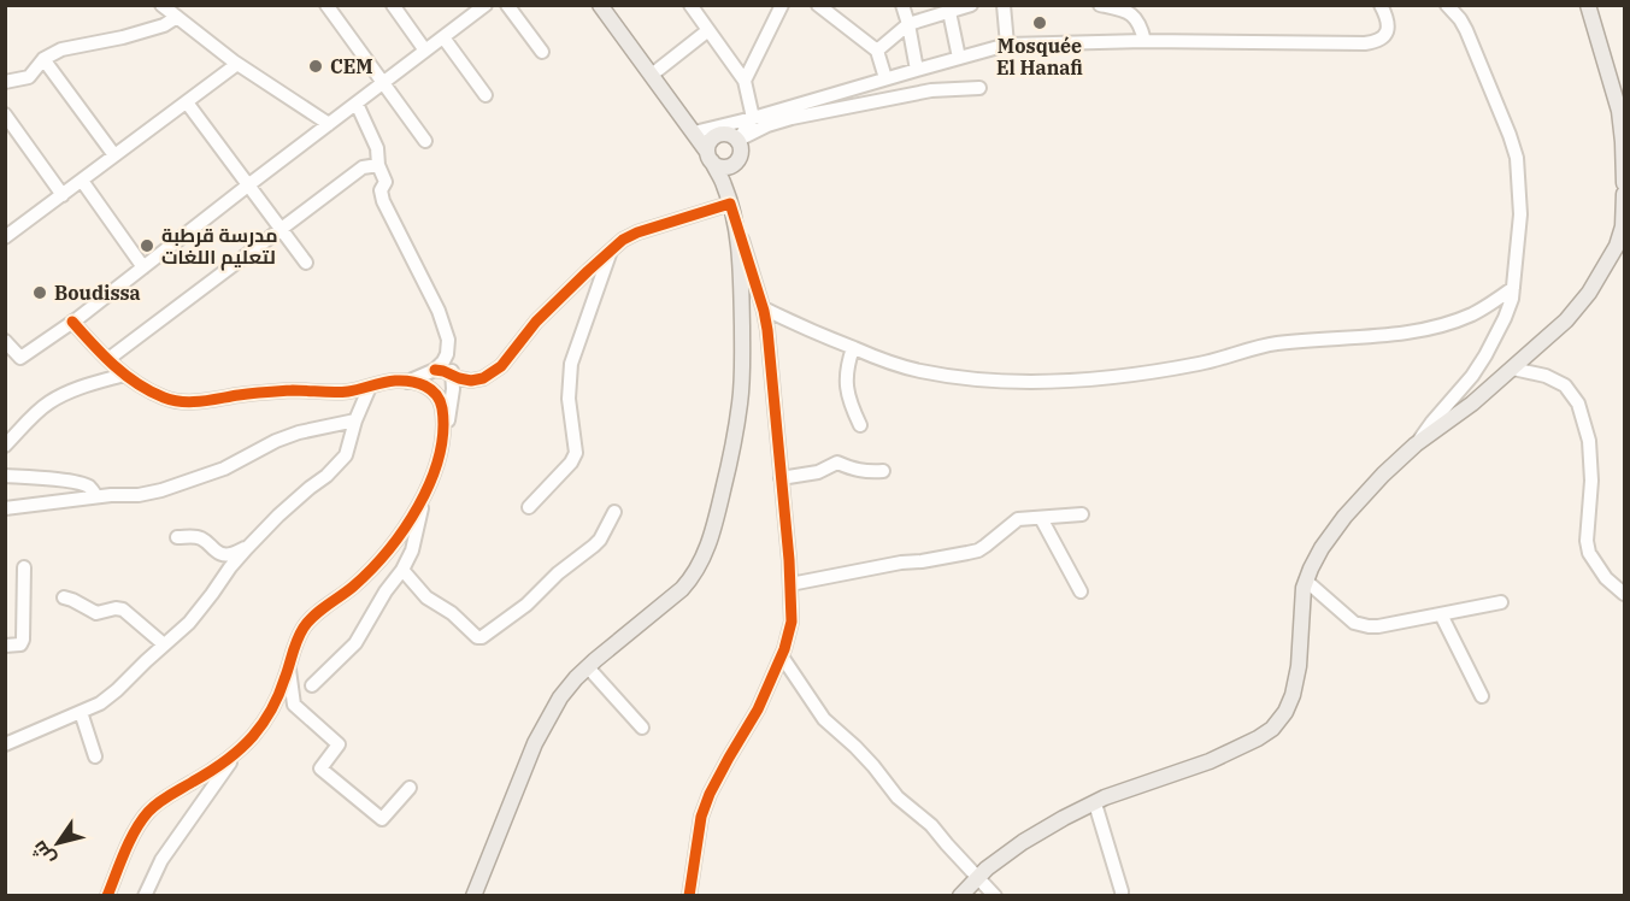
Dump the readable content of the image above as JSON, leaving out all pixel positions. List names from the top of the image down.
{
  "places": [
    "Mosquée El Hanafi",
    "CEM",
    "مدرسة قرطبة لتعليم اللغات",
    "Boudissa"
  ],
  "north": "bottom left"
}
